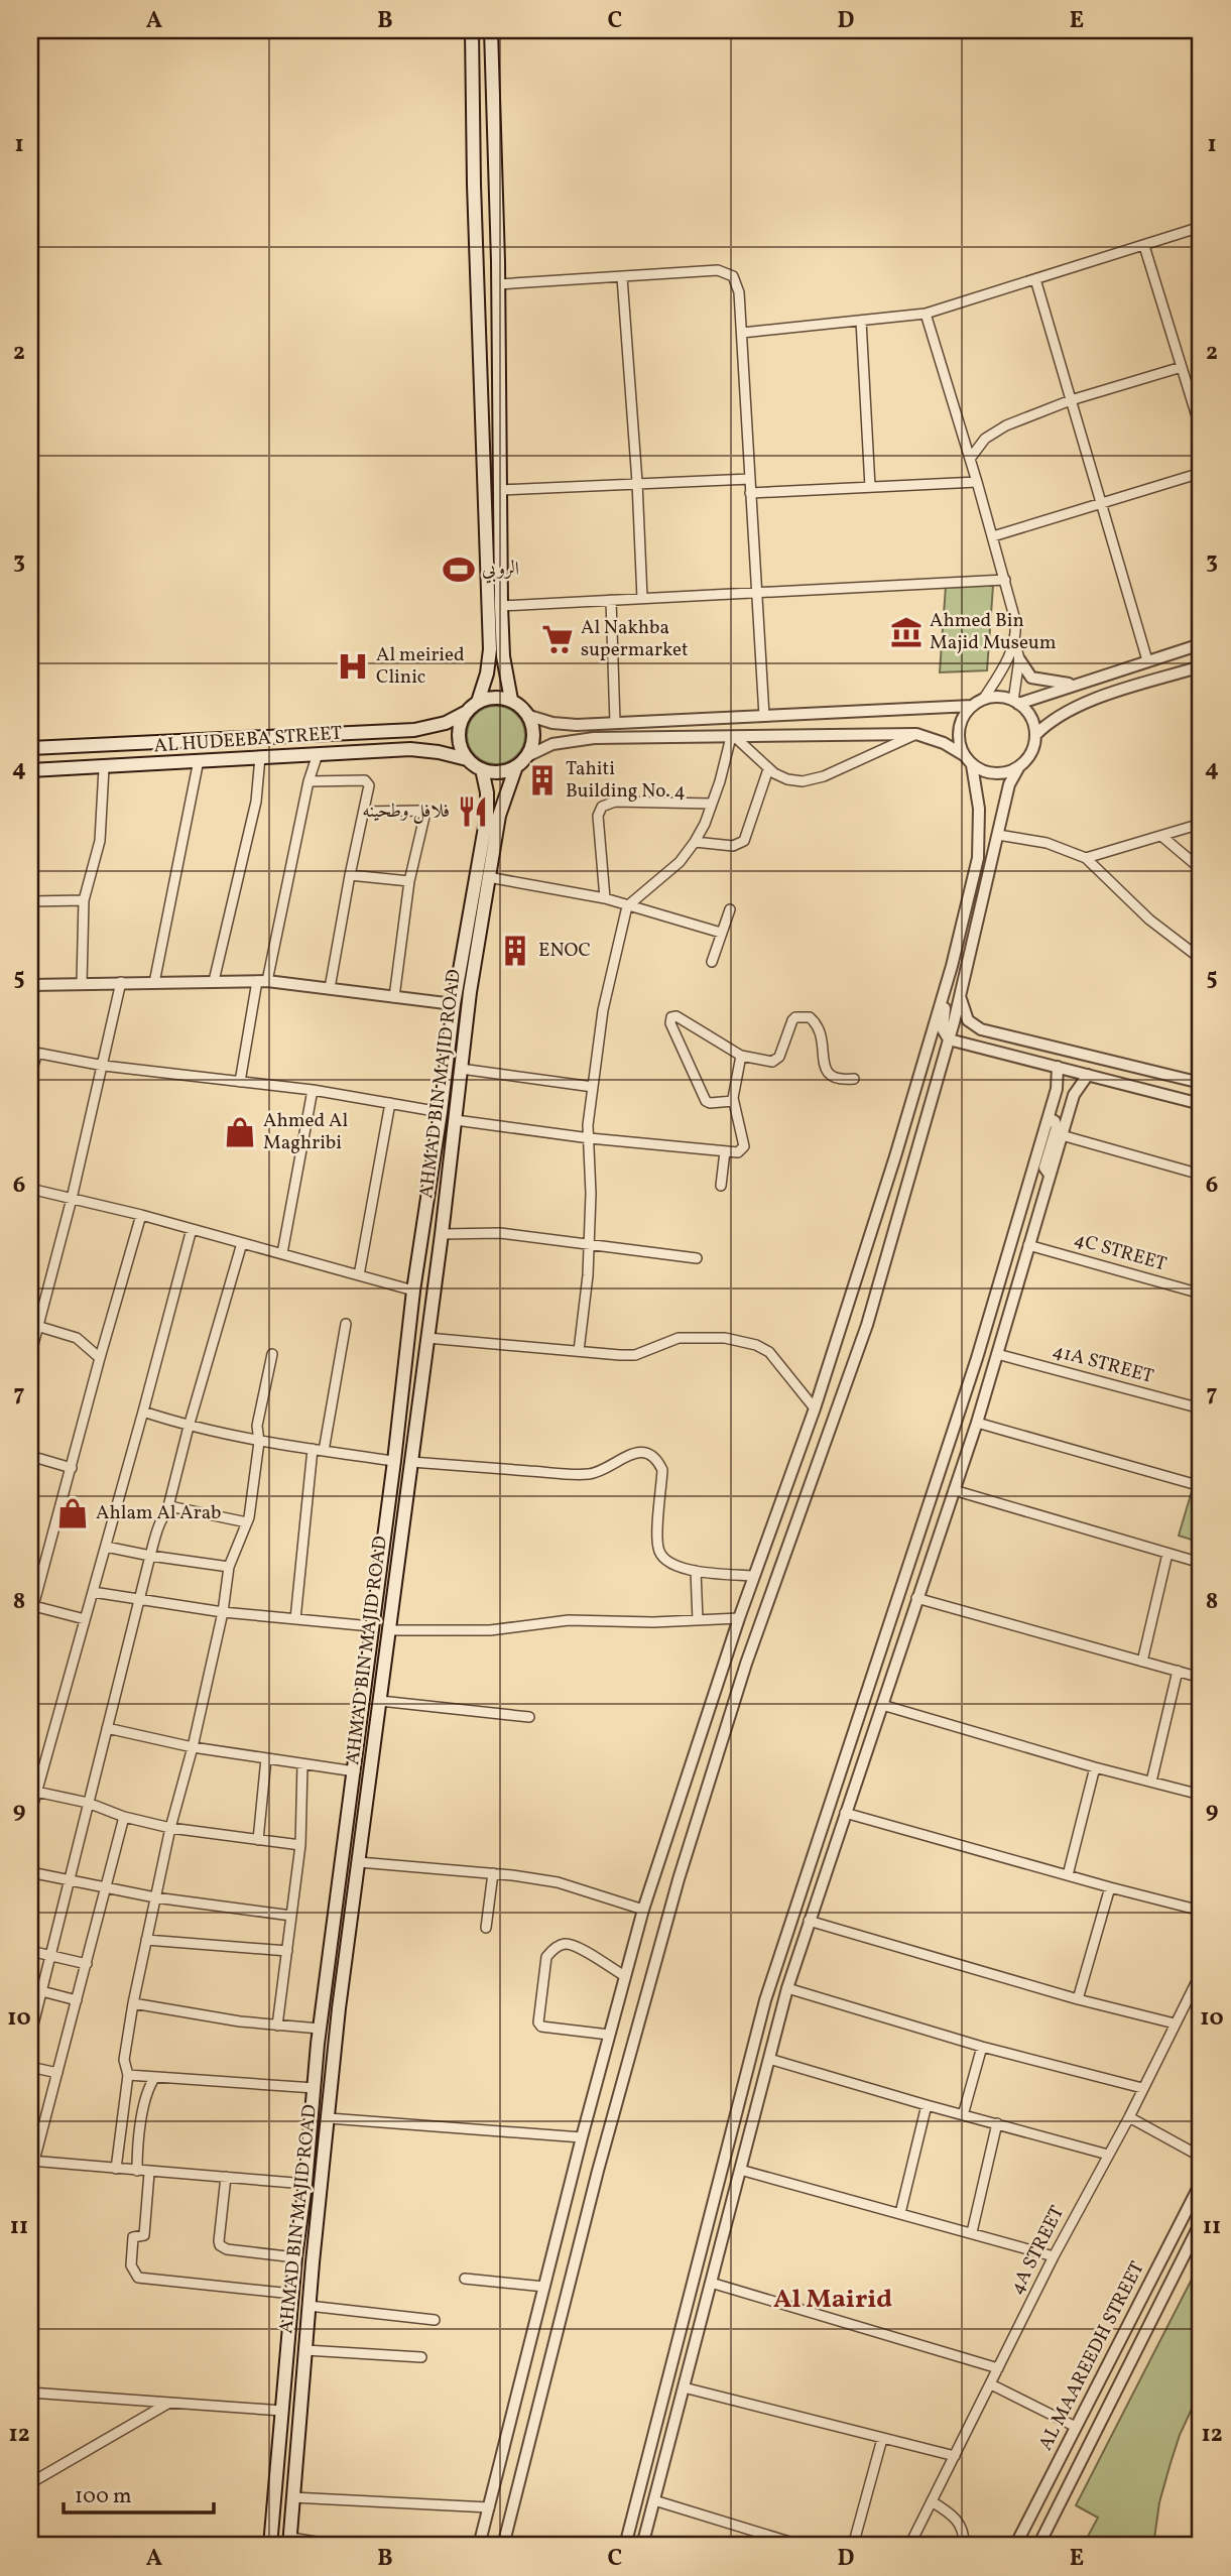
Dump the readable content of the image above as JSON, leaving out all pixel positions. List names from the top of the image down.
{
  "streets": {
    "main road": ["AL HUDEEBA STREET", "AHMAD BIN MAJID ROAD"],
    "street": [
      "4C STREET",
      "41A STREET",
      "4A STREET",
      "AL MAAREEDH STREET"
    ]
  },
  "crossings": [
    ["AL HUDEEBA STREET", "AHMAD BIN MAJID ROAD"]
  ],
  "districts": ["Al Mairid"],
  "places": {
    "sports": ["الروبي"],
    "museum": ["Ahmed Bin Majid Museum"],
    "supermarket": ["Al Nakhba supermarket"],
    "hospital": ["Al meiried Clinic"],
    "building": ["Tahiti Building No. 4", "ENOC"],
    "restaurant": ["فلافل وطحينه"],
    "shop": ["Ahmed Al Maghribi", "Ahlam Al Arab"]
  },
  "scale_bar": "100 m",
  "grid": {
    "columns": [
      "A",
      "B",
      "C",
      "D",
      "E"
    ],
    "rows": [
      "1",
      "2",
      "3",
      "4",
      "5",
      "6",
      "7",
      "8",
      "9",
      "10",
      "11",
      "12"
    ]
  }
}
